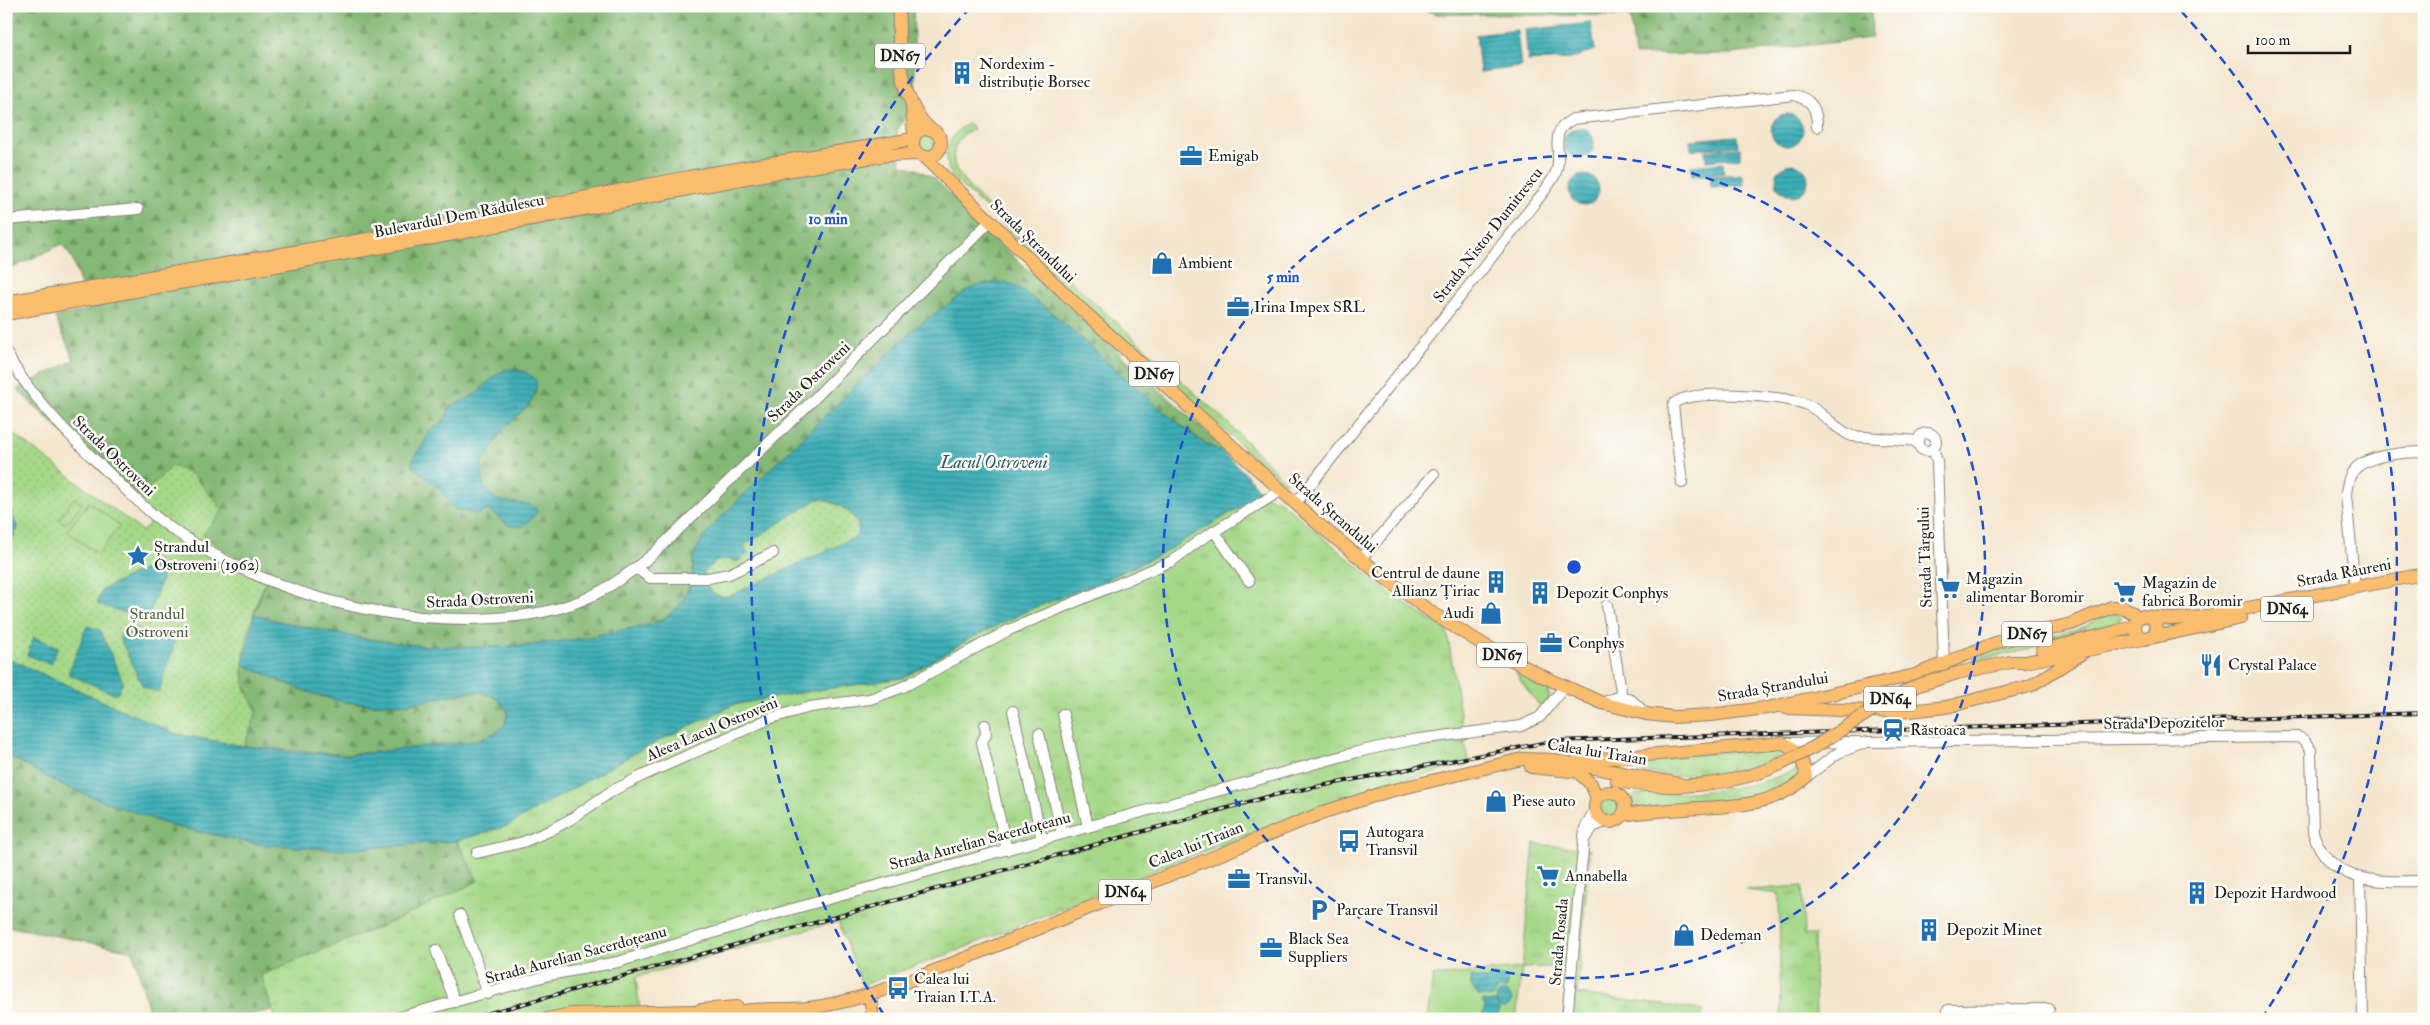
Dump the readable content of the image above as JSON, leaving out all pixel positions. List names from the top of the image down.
{
  "streets": {
    "main road": [
      "DN67",
      "Bulevardul Dem Rădulescu",
      "Strada Ștrandului",
      "Strada Râureni",
      "DN64",
      "Calea lui Traian"
    ],
    "street": [
      "Strada Nistor Dumitrescu",
      "Strada Ostroveni",
      "Strada Târgului",
      "Strada Depozitelor",
      "Aleea Lacul Ostroveni",
      "Strada Aurelian Sacerdoțeanu",
      "Strada Posada"
    ]
  },
  "crossings": [
    ["DN67", "Strada Ștrandului"],
    ["DN67", "Calea lui Traian"],
    ["Bulevardul Dem Rădulescu", "Strada Ștrandului"],
    ["Strada Nistor Dumitrescu", "Strada Ștrandului"],
    ["Strada Ștrandului", "Strada Ostroveni"],
    ["Strada Ștrandului", "Strada Târgului"],
    ["Strada Ștrandului", "Strada Râureni"],
    ["Strada Ștrandului", "DN64"],
    ["Strada Ștrandului", "Aleea Lacul Ostroveni"],
    ["Strada Ștrandului", "Calea lui Traian"],
    ["Strada Ștrandului", "Strada Aurelian Sacerdoțeanu"],
    ["Strada Râureni", "DN64"],
    ["Strada Râureni", "Calea lui Traian"],
    ["DN64", "Calea lui Traian"]
  ],
  "water": ["Lacul Ostroveni"],
  "parks": ["Ștrandul Ostroveni"],
  "places": {
    "building": [
      "Nordexim - distribuție Borsec",
      "Centrul de daune Allianz Țiriac",
      "Depozit Conphys",
      "Depozit Hardwood",
      "Depozit Minet"
    ],
    "office": [
      "Emigab",
      "Irina Impex SRL",
      "Conphys",
      "Transvil",
      "Black Sea Suppliers"
    ],
    "shop": [
      "Ambient",
      "Audi",
      "Piese auto",
      "Dedeman"
    ],
    "place": ["Ștrandul Ostroveni (1962)"],
    "supermarket": ["Magazin alimentar Boromir", "Magazin de fabrică Boromir", "Annabella"],
    "restaurant": ["Crystal Palace"],
    "station": ["Răstoaca"],
    "bus stop": ["Autogara Transvil", "Calea lui Traian I.T.A."],
    "parking": ["Parcare Transvil"]
  },
  "scale_bar": "100 m",
  "rings": ["10 min", "5 min"]
}
